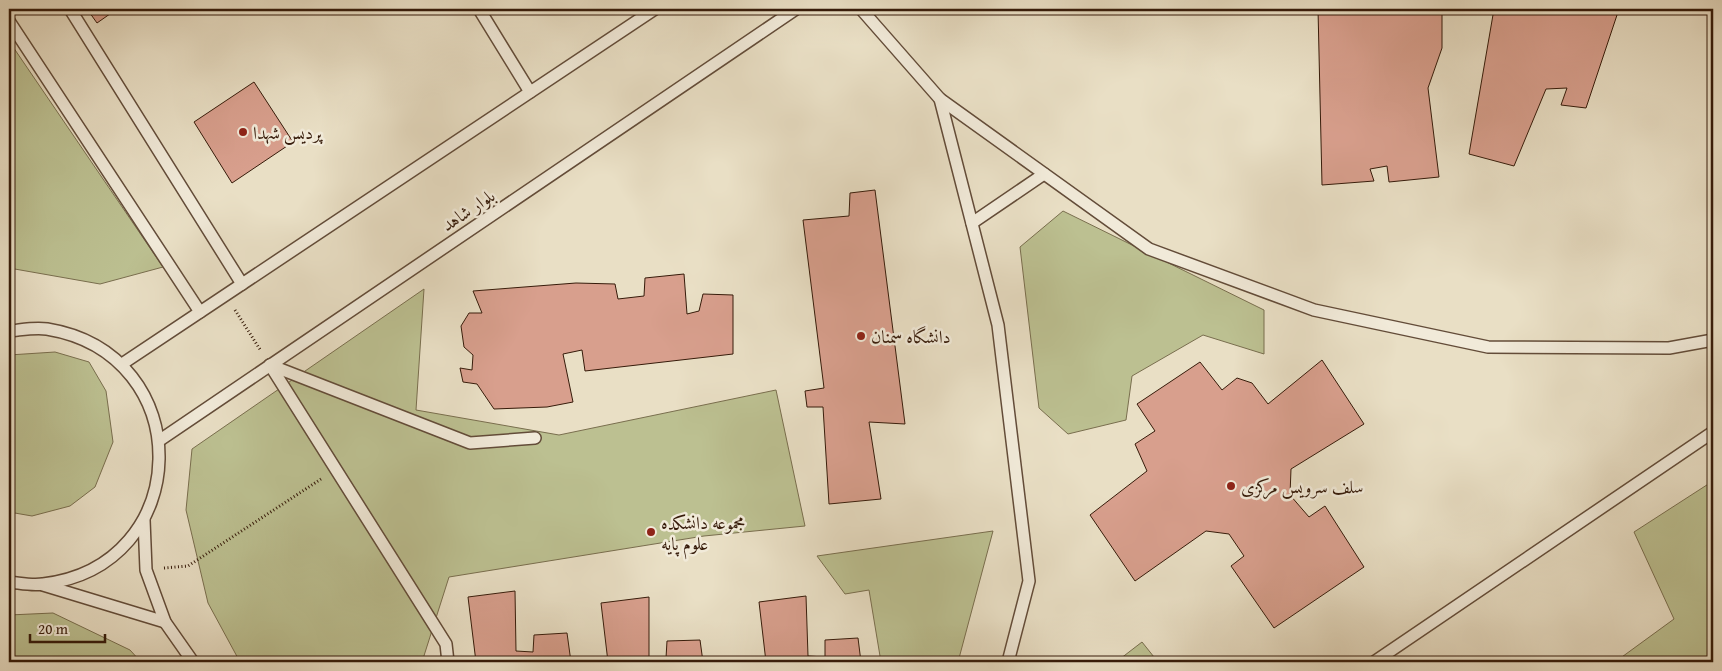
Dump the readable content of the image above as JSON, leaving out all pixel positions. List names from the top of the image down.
{
  "streets": {
    "lane": ["بلوار شاهد"]
  },
  "places": [
    "پردیس شهدا",
    "دانشگاه سمنان",
    "سلف سرویس مرکزی",
    "مجموعه دانشکده علوم پایه"
  ],
  "scale_bar": "20 m"
}
